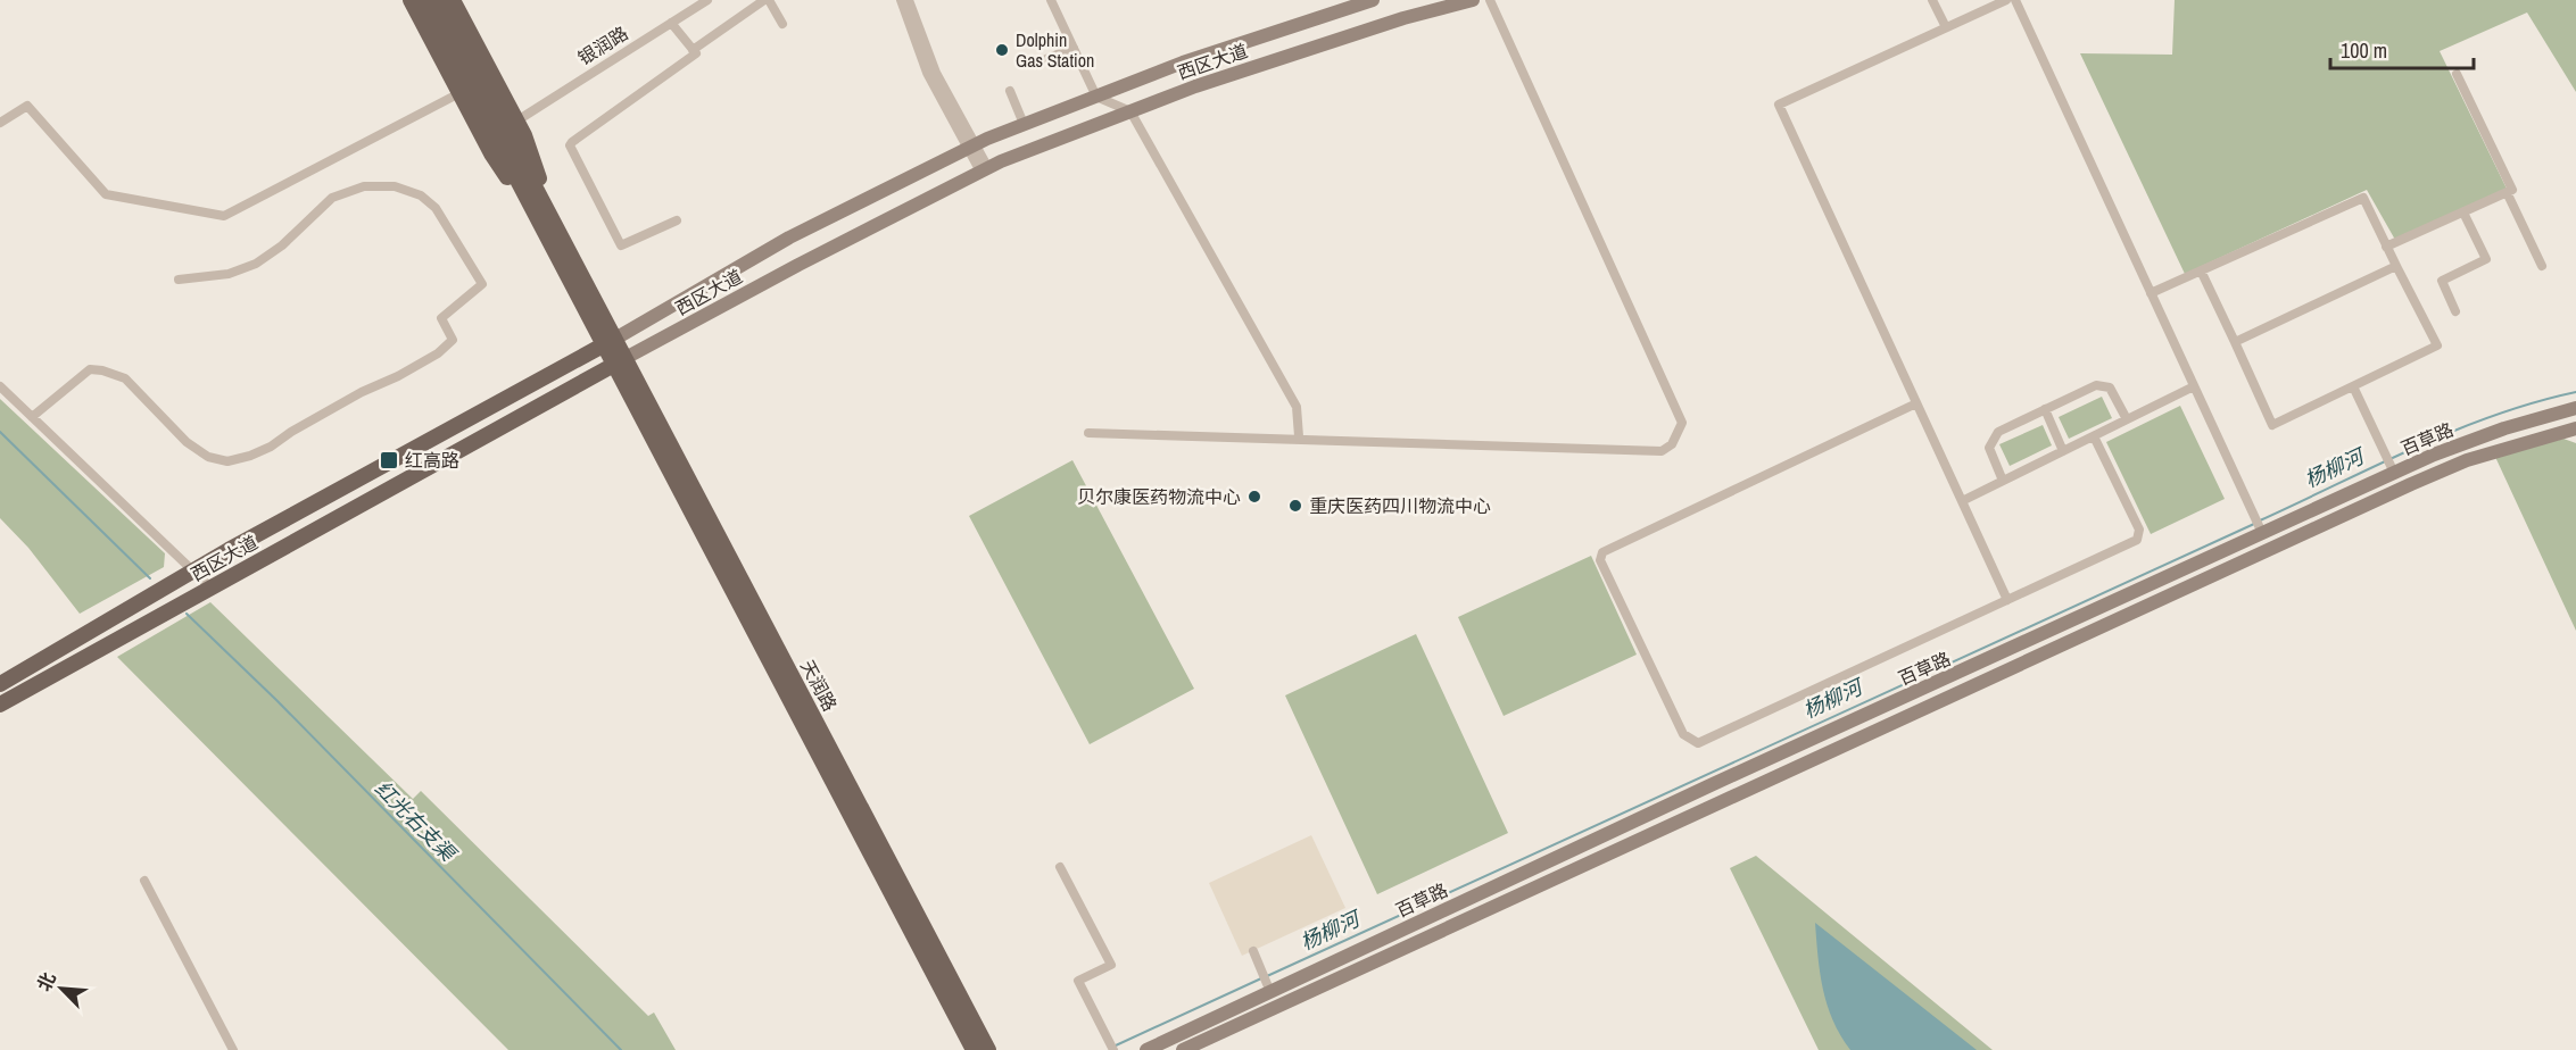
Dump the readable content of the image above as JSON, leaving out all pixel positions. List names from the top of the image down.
{
  "streets": {
    "main road": ["西区大道", "天润路"],
    "street": ["银润路", "百草路"]
  },
  "crossings": [
    ["西区大道", "天润路"]
  ],
  "water": ["杨柳河", "红光右支渠"],
  "places": {
    "other": ["Dolphin Gas Station", "贝尔康医药物流中心", "重庆医药四川物流中心"],
    "transit": ["红高路"]
  },
  "scale_bar": "100 m",
  "north": "top left"
}
